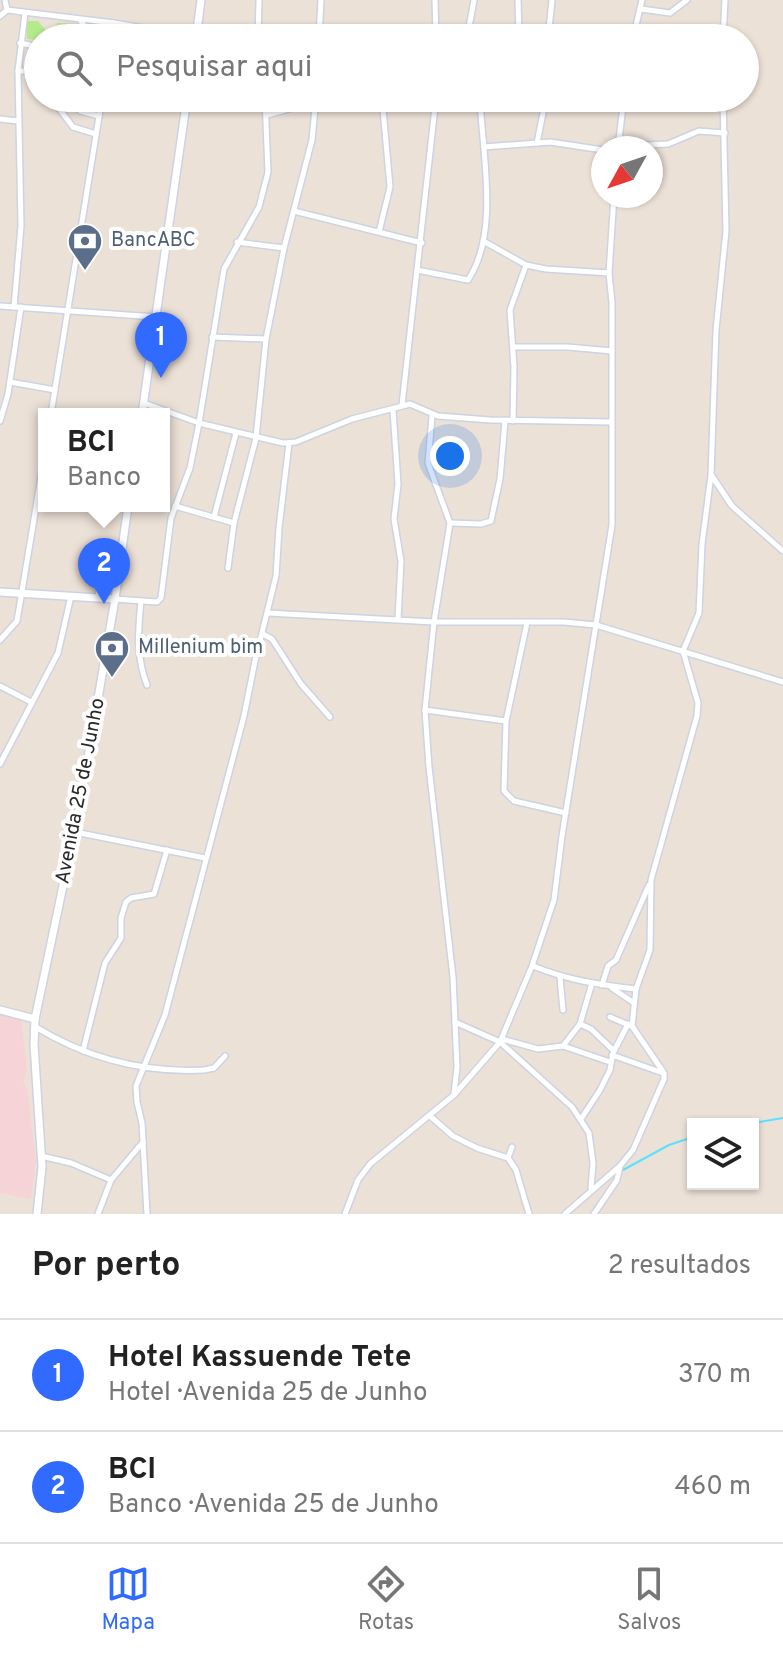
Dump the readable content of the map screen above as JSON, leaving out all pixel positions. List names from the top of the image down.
{
  "streets": {
    "street": ["Avenida 25 de Junho"]
  },
  "places": {
    "bank": ["BancABC", "Millenium bim"]
  },
  "north": "bottom left",
  "page": {
    "search": "Pesquisar aqui",
    "pins": ["1", "2"],
    "popup": ["BCI", "Banco"],
    "heading": ["Por perto", "2 resultados"],
    "list": [
      {
        "mark": "1",
        "name": "Hotel Kassuende Tete",
        "note": "Hotel · Avenida 25 de Junho",
        "value": "370 m"
      },
      {
        "mark": "2",
        "name": "BCI",
        "note": "Banco · Avenida 25 de Junho",
        "value": "460 m"
      }
    ],
    "nav": ["Mapa", "Rotas", "Salvos"]
  }
}
